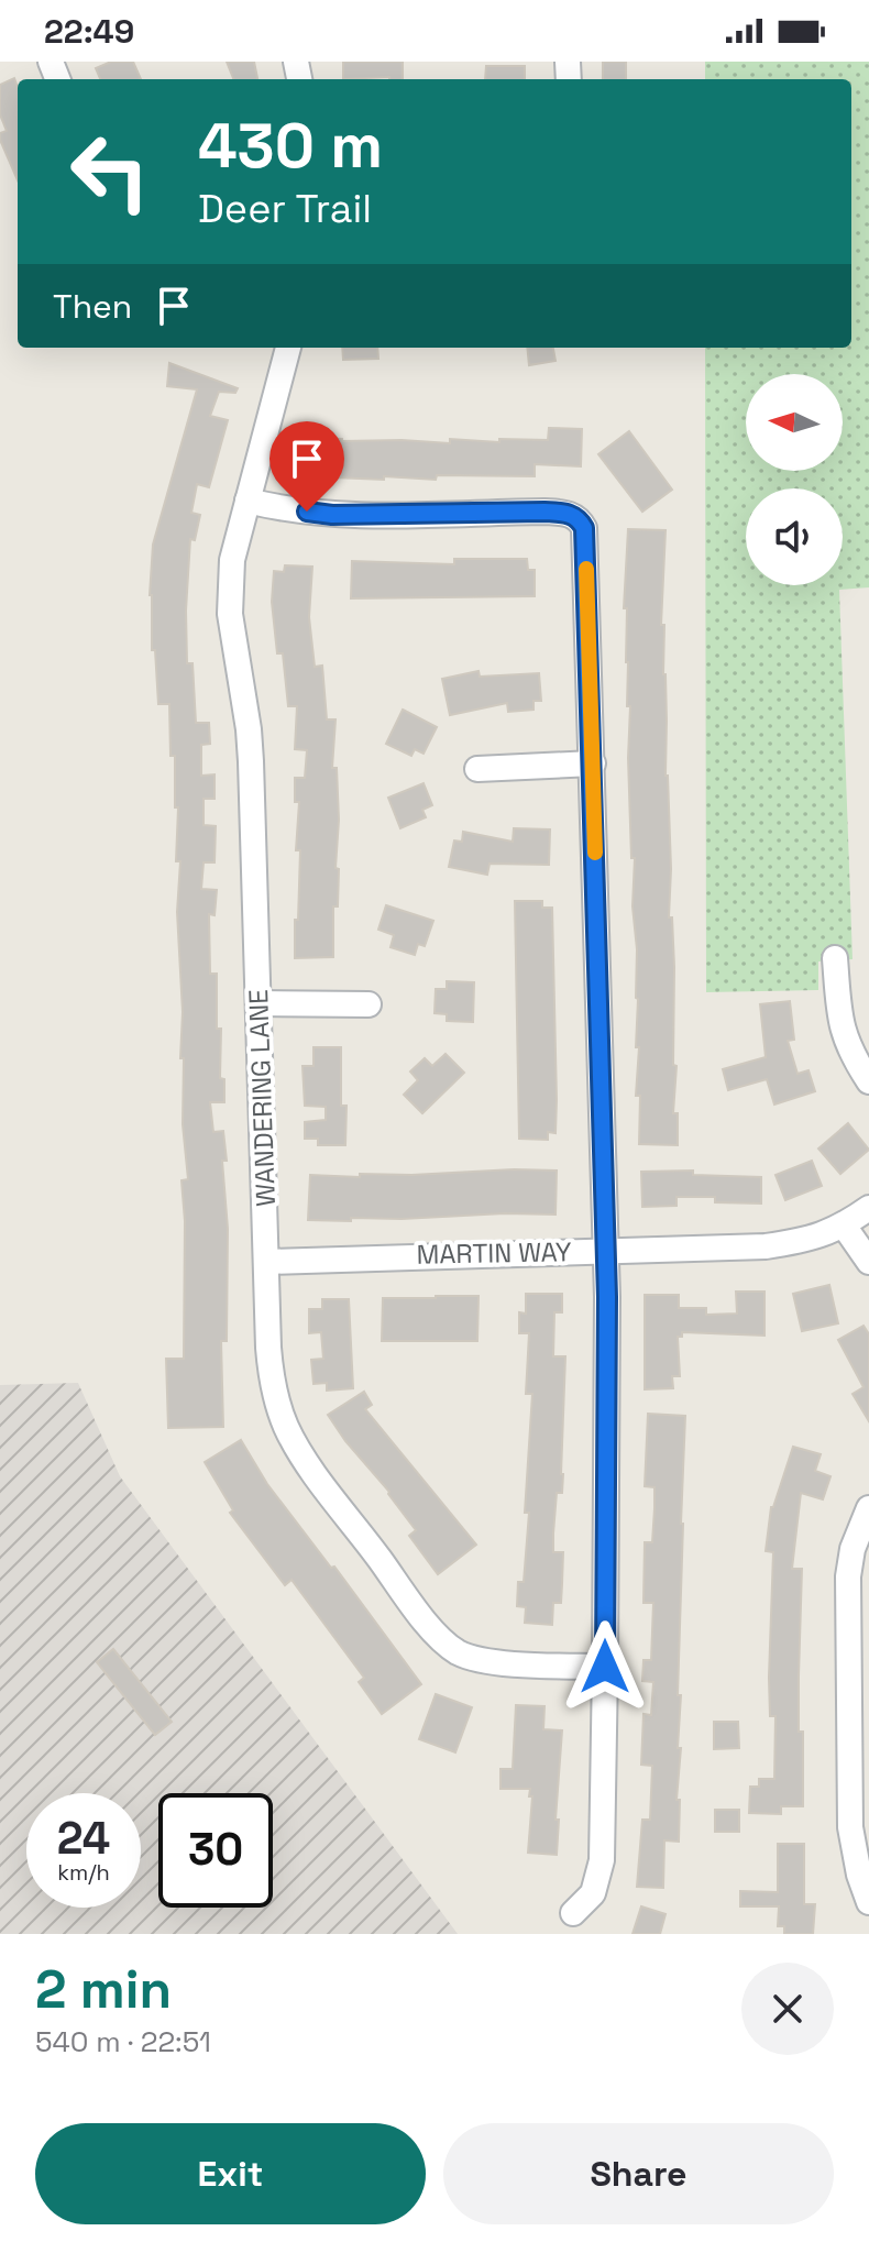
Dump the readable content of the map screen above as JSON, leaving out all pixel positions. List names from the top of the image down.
{
  "streets": {
    "street": ["WANDERING LANE", "MARTIN WAY"]
  },
  "crossings": [
    ["WANDERING LANE", "MARTIN WAY"]
  ],
  "north": "left",
  "page": {
    "status": "22:49",
    "turn": ["430 m", "Deer Trail"],
    "then": "Then",
    "speed": "24 km/h",
    "limit": "30",
    "heading": ["2 min", "540 m · 22:51"],
    "buttons": ["Exit", "Share"]
  }
}
